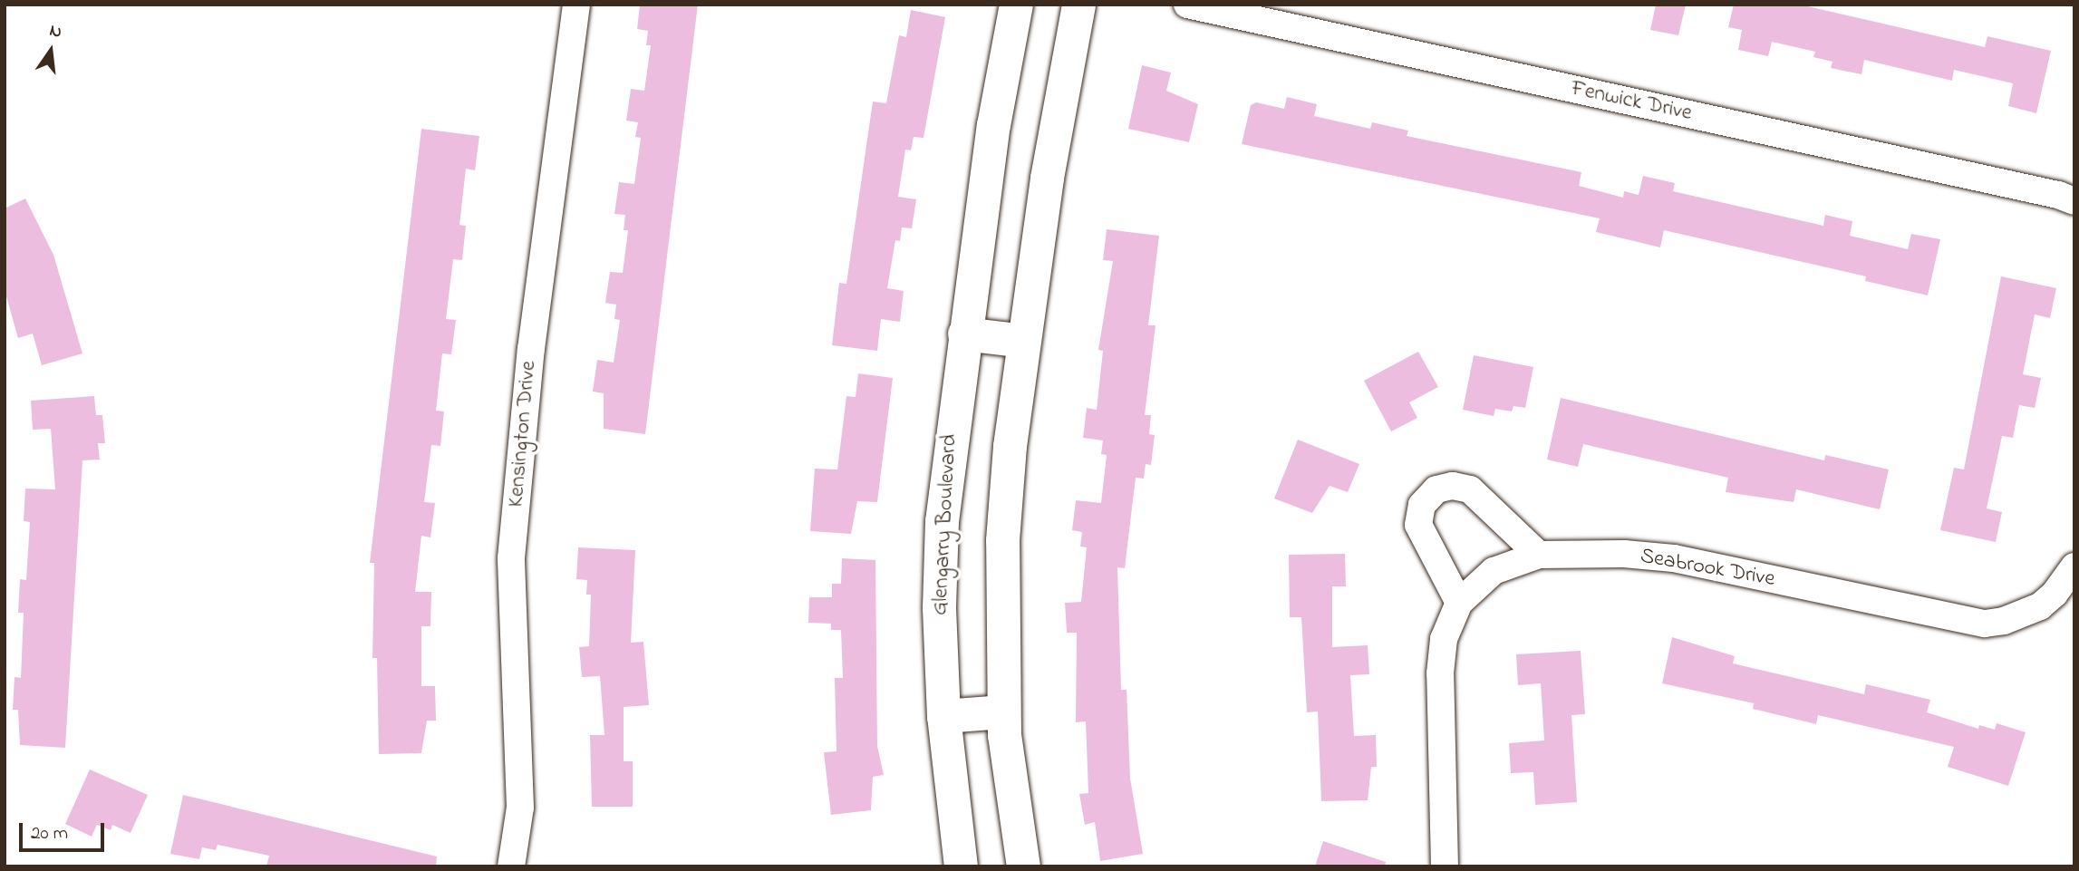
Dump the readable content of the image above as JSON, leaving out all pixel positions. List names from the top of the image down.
{
  "streets": {
    "street": [
      "Fenwick Drive",
      "Kensington Drive",
      "Glengarry Boulevard",
      "Seabrook Drive"
    ]
  },
  "scale_bar": "20 m",
  "north": "top"
}
